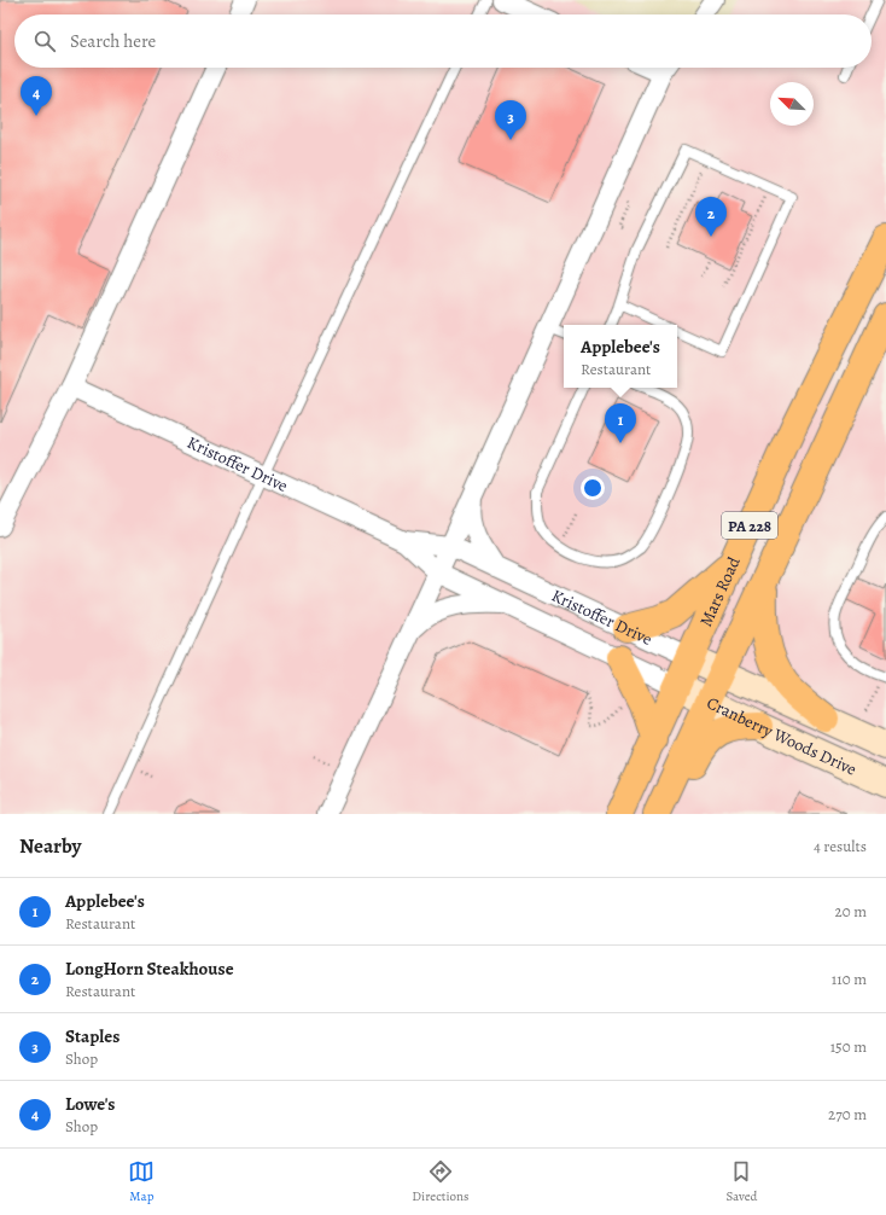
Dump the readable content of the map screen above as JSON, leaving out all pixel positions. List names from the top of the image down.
{
  "streets": {
    "main road": ["PA 228", "Mars Road"],
    "street": ["Kristoffer Drive", "Cranberry Woods Drive"]
  },
  "crossings": [
    ["Kristoffer Drive", "Mars Road"],
    ["Kristoffer Drive", "Cranberry Woods Drive"],
    ["Mars Road", "Cranberry Woods Drive"]
  ],
  "north": "top left",
  "page": {
    "search": "Search here",
    "pins": [
      "4",
      "3",
      "2",
      "1"
    ],
    "popup": ["Applebee's", "Restaurant"],
    "heading": ["Nearby", "4 results"],
    "list": [
      {
        "mark": "1",
        "name": "Applebee's",
        "note": "Restaurant",
        "value": "20 m"
      },
      {
        "mark": "2",
        "name": "LongHorn Steakhouse",
        "note": "Restaurant",
        "value": "110 m"
      },
      {
        "mark": "3",
        "name": "Staples",
        "note": "Shop",
        "value": "150 m"
      },
      {
        "mark": "4",
        "name": "Lowe's",
        "note": "Shop",
        "value": "270 m"
      }
    ],
    "nav": ["Map", "Directions", "Saved"]
  }
}
